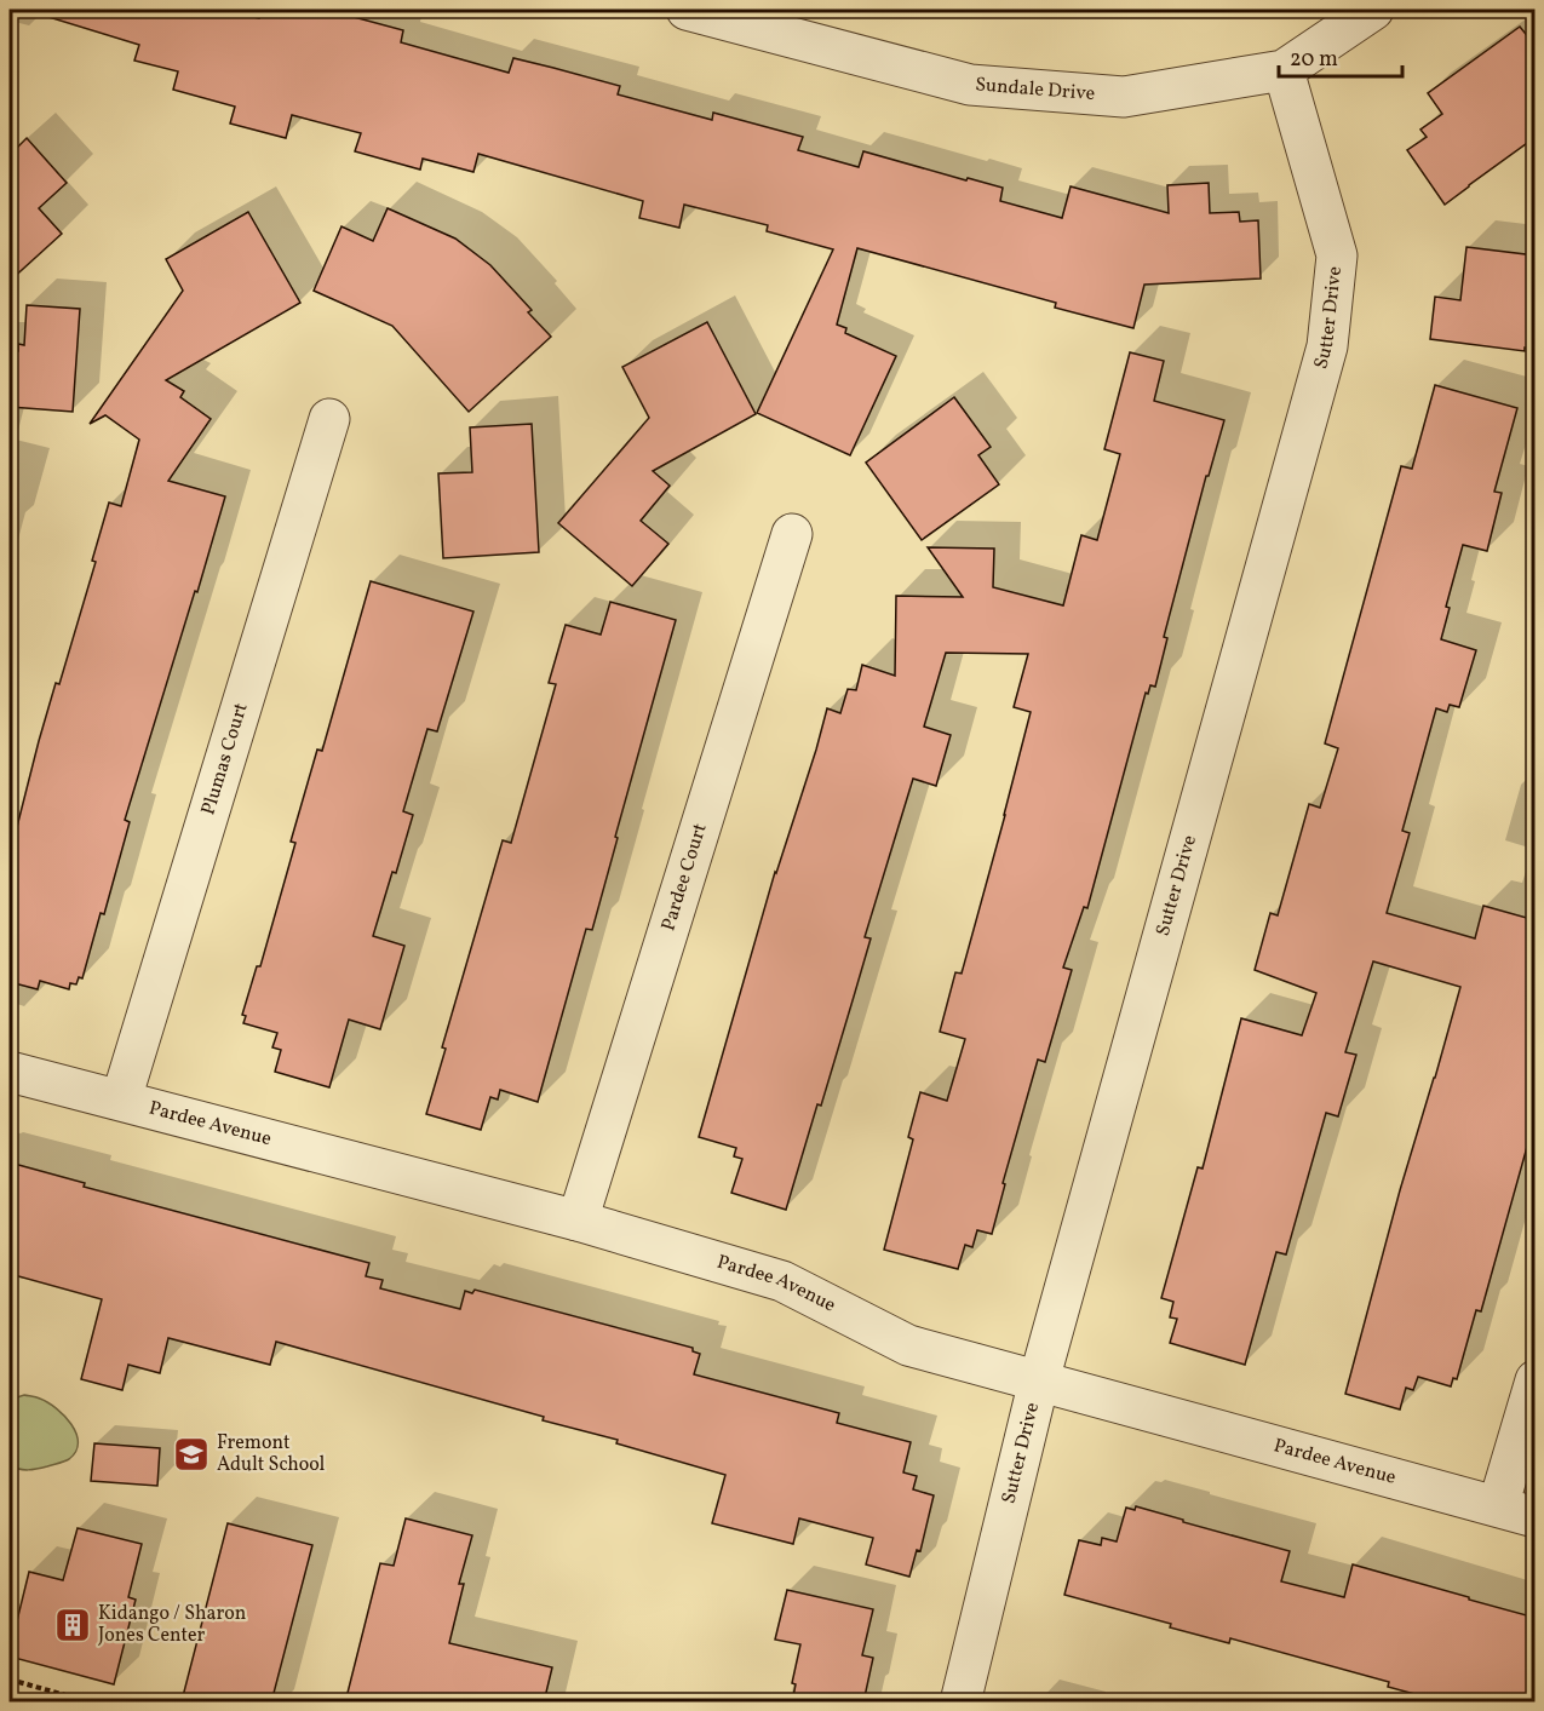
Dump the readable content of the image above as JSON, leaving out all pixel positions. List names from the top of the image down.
{
  "streets": {
    "street": [
      "Sundale Drive",
      "Sutter Drive",
      "Plumas Court",
      "Pardee Court",
      "Pardee Avenue"
    ]
  },
  "crossings": [
    ["Sundale Drive", "Sutter Drive"],
    ["Sutter Drive", "Pardee Avenue"],
    ["Plumas Court", "Pardee Avenue"],
    ["Pardee Court", "Pardee Avenue"]
  ],
  "places": {
    "school or university": ["Fremont Adult School"],
    "building": ["Kidango / Sharon Jones Center"]
  },
  "scale_bar": "20 m"
}
